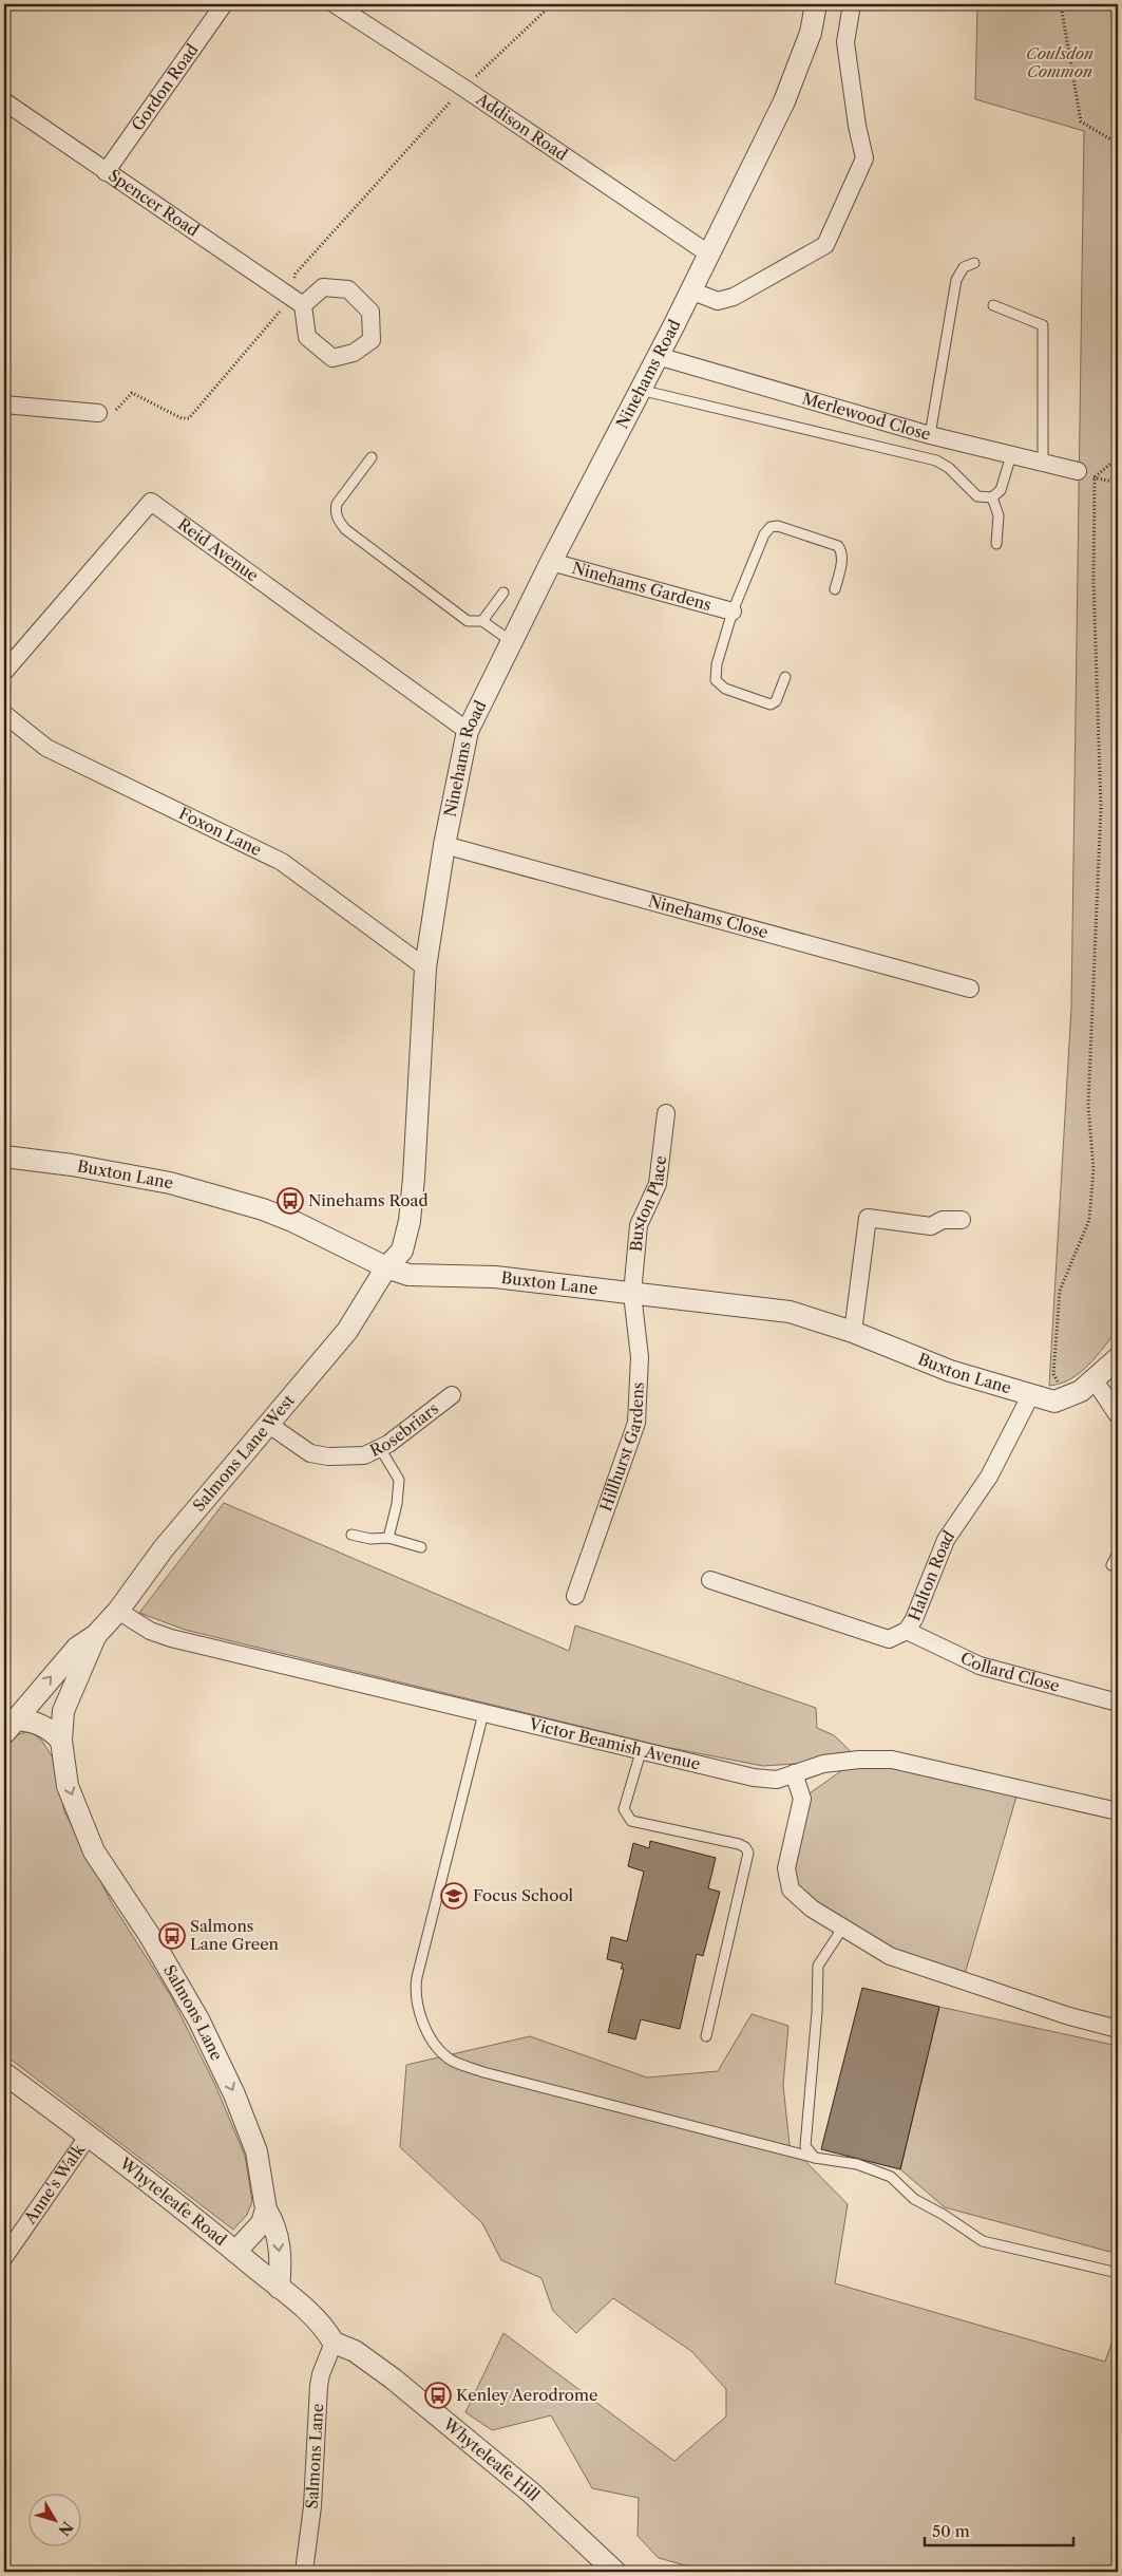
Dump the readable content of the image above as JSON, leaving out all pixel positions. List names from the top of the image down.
{
  "streets": {
    "street": [
      "Gordon Road",
      "Addison Road",
      "Spencer Road",
      "Ninehams Road",
      "Merlewood Close",
      "Reid Avenue",
      "Ninehams Gardens",
      "Foxon Lane",
      "Ninehams Close",
      "Buxton Lane",
      "Buxton Place",
      "Rosebriars",
      "Hillhurst Gardens",
      "Salmons Lane West",
      "Halton Road",
      "Collard Close",
      "Victor Beamish Avenue",
      "Salmons Lane",
      "Anne's Walk",
      "Whyteleafe Road",
      "Whyteleafe Hill"
    ]
  },
  "crossings": [
    ["Gordon Road", "Spencer Road"],
    ["Addison Road", "Ninehams Road"],
    ["Ninehams Road", "Merlewood Close"],
    ["Ninehams Road", "Reid Avenue"],
    ["Ninehams Road", "Ninehams Gardens"],
    ["Ninehams Road", "Foxon Lane"],
    ["Ninehams Road", "Ninehams Close"],
    ["Ninehams Road", "Buxton Lane"],
    ["Ninehams Road", "Salmons Lane West"],
    ["Buxton Lane", "Buxton Place"],
    ["Buxton Lane", "Hillhurst Gardens"],
    ["Buxton Lane", "Salmons Lane West"],
    ["Buxton Lane", "Halton Road"],
    ["Buxton Place", "Hillhurst Gardens"],
    ["Rosebriars", "Salmons Lane West"],
    ["Salmons Lane West", "Victor Beamish Avenue"],
    ["Salmons Lane West", "Salmons Lane"],
    ["Halton Road", "Collard Close"],
    ["Salmons Lane", "Whyteleafe Road"],
    ["Salmons Lane", "Whyteleafe Hill"],
    ["Anne's Walk", "Whyteleafe Road"],
    ["Whyteleafe Road", "Whyteleafe Hill"]
  ],
  "one_way": ["Salmons Lane"],
  "parks": ["Coulsdon Common"],
  "places": {
    "bus stop": ["Ninehams Road", "Salmons Lane Green", "Kenley Aerodrome"],
    "school or university": ["Focus School"]
  },
  "scale_bar": "50 m",
  "north": "bottom right"
}
